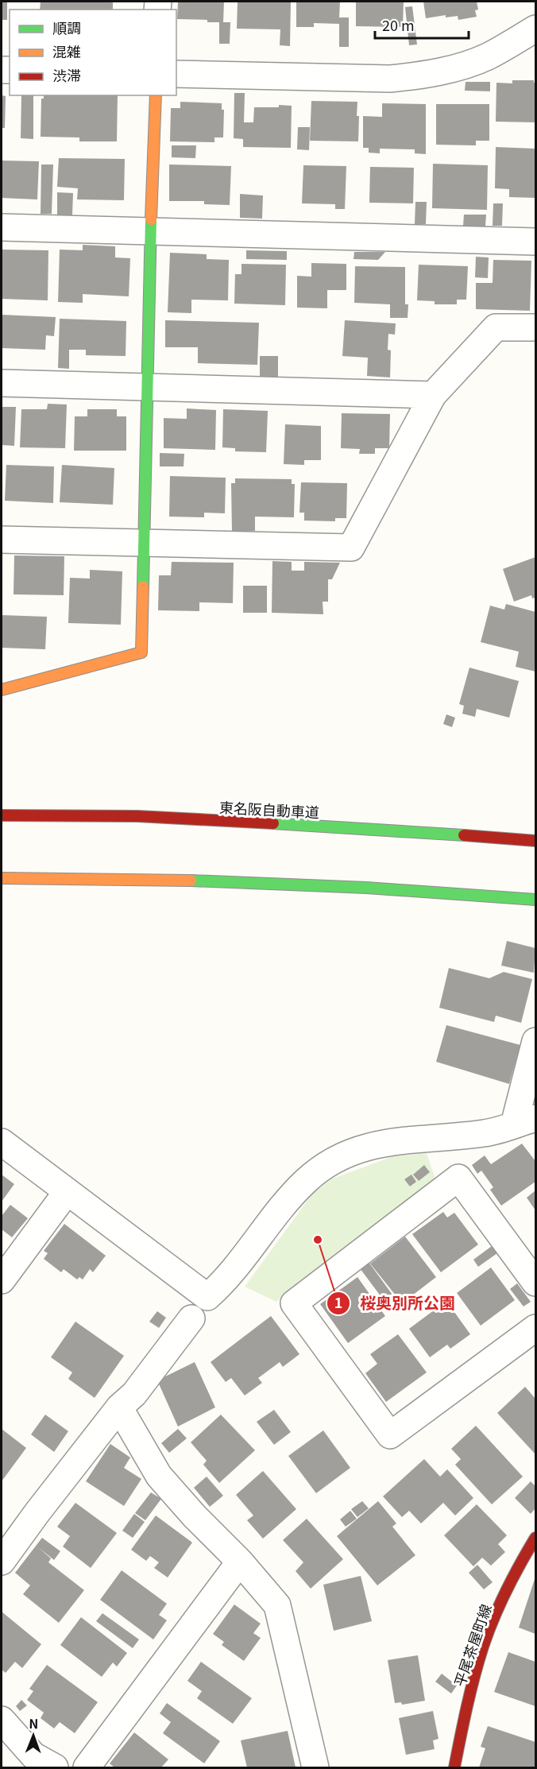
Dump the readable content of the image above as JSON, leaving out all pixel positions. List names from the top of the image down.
{
  "streets": {
    "main road": ["東名阪自動車道", "平尾茶屋町線"]
  },
  "places": ["桜奥別所公園"],
  "legend": ["順調", "混雑", "渋滞"],
  "scale_bar": "20 m",
  "north": "top"
}
